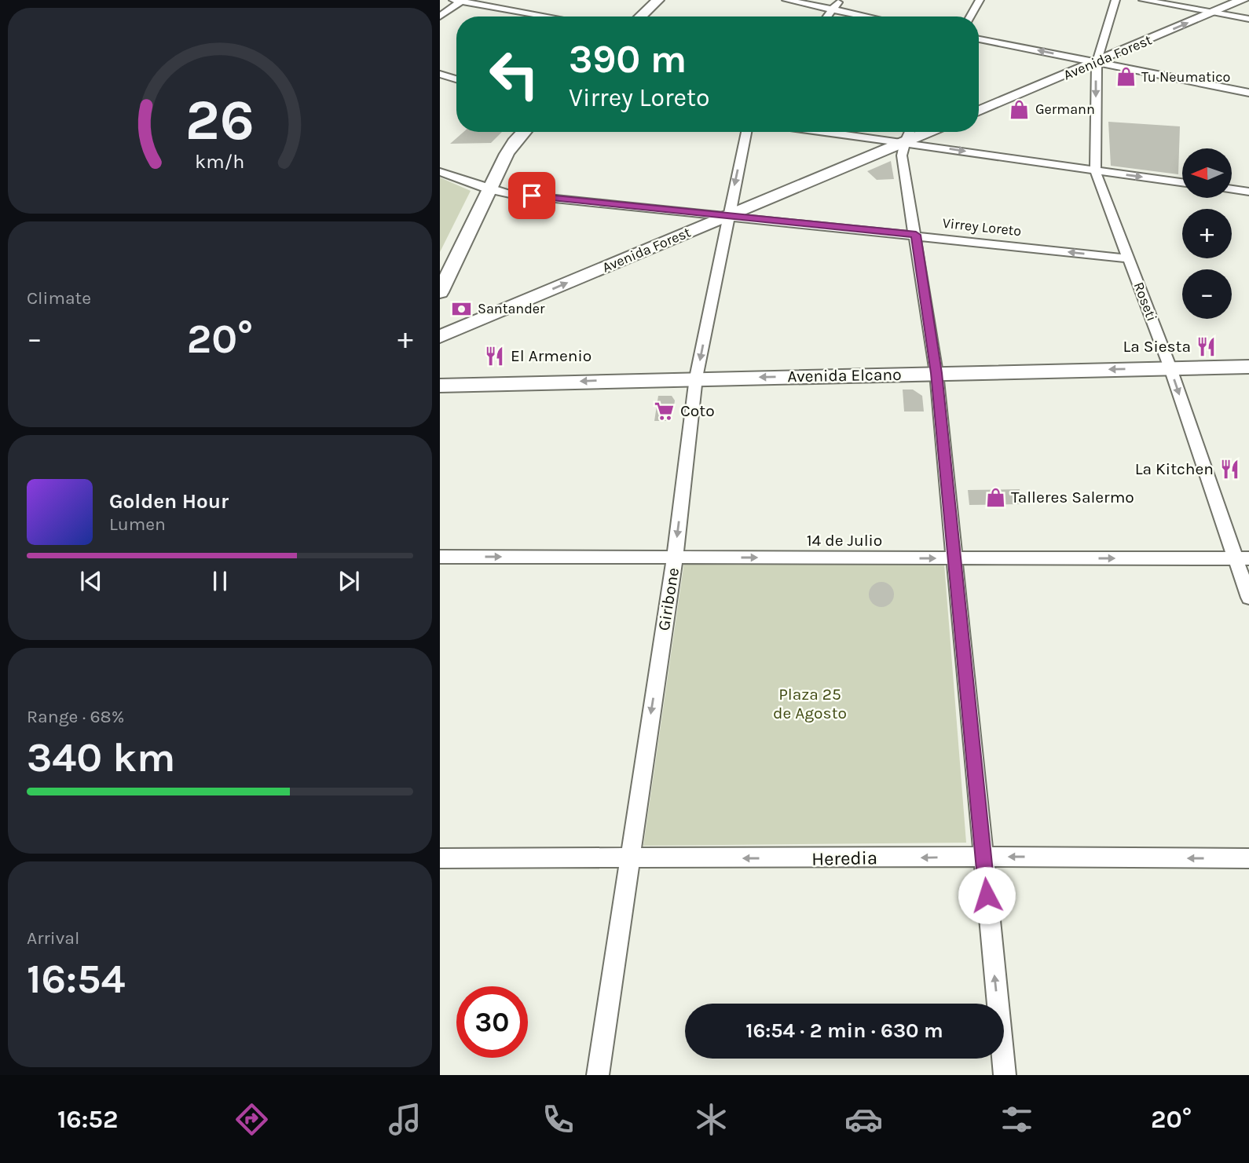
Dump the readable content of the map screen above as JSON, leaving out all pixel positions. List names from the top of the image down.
{
  "streets": {
    "main road": ["Avenida Forest", "Avenida Elcano"],
    "street": [
      "Virrey Loreto",
      "Roseti",
      "14 de Julio",
      "Giribone",
      "Heredia"
    ]
  },
  "crossings": [
    ["Avenida Forest", "Virrey Loreto"],
    ["Avenida Forest", "Roseti"],
    ["Avenida Forest", "Giribone"],
    ["Virrey Loreto", "Roseti"],
    ["Virrey Loreto", "Giribone"],
    ["Roseti", "Avenida Elcano"],
    ["Roseti", "14 de Julio"],
    ["Avenida Elcano", "Giribone"],
    ["14 de Julio", "Giribone"],
    ["Giribone", "Heredia"]
  ],
  "one_way": [
    "Avenida Forest",
    "Roseti",
    "Avenida Elcano",
    "14 de Julio",
    "Giribone",
    "Heredia"
  ],
  "parks": ["Plaza 25 de Agosto"],
  "places": {
    "shop": ["Tu Neumatico", "Germann", "Talleres Salermo"],
    "bank": ["Santander"],
    "restaurant": ["La Siesta", "El Armenio", "La Kitchen"],
    "supermarket": ["Coto"]
  },
  "north": "left",
  "page": {
    "turn": ["390 m", "Virrey Loreto"],
    "map_buttons": ["+", "−"],
    "tile": [
      "Climate",
      ["Range · 68%", "340 km"],
      ["Arrival", "16:54"]
    ],
    "heat": ["−", "20°", "+"],
    "song": ["Golden Hour", "Lumen"],
    "limit": "30",
    "trip": "16:54 · 2 min · 630 m",
    "tabs": ["16:52", "20°"],
    "gauge": ["26", "km/h"]
  }
}
